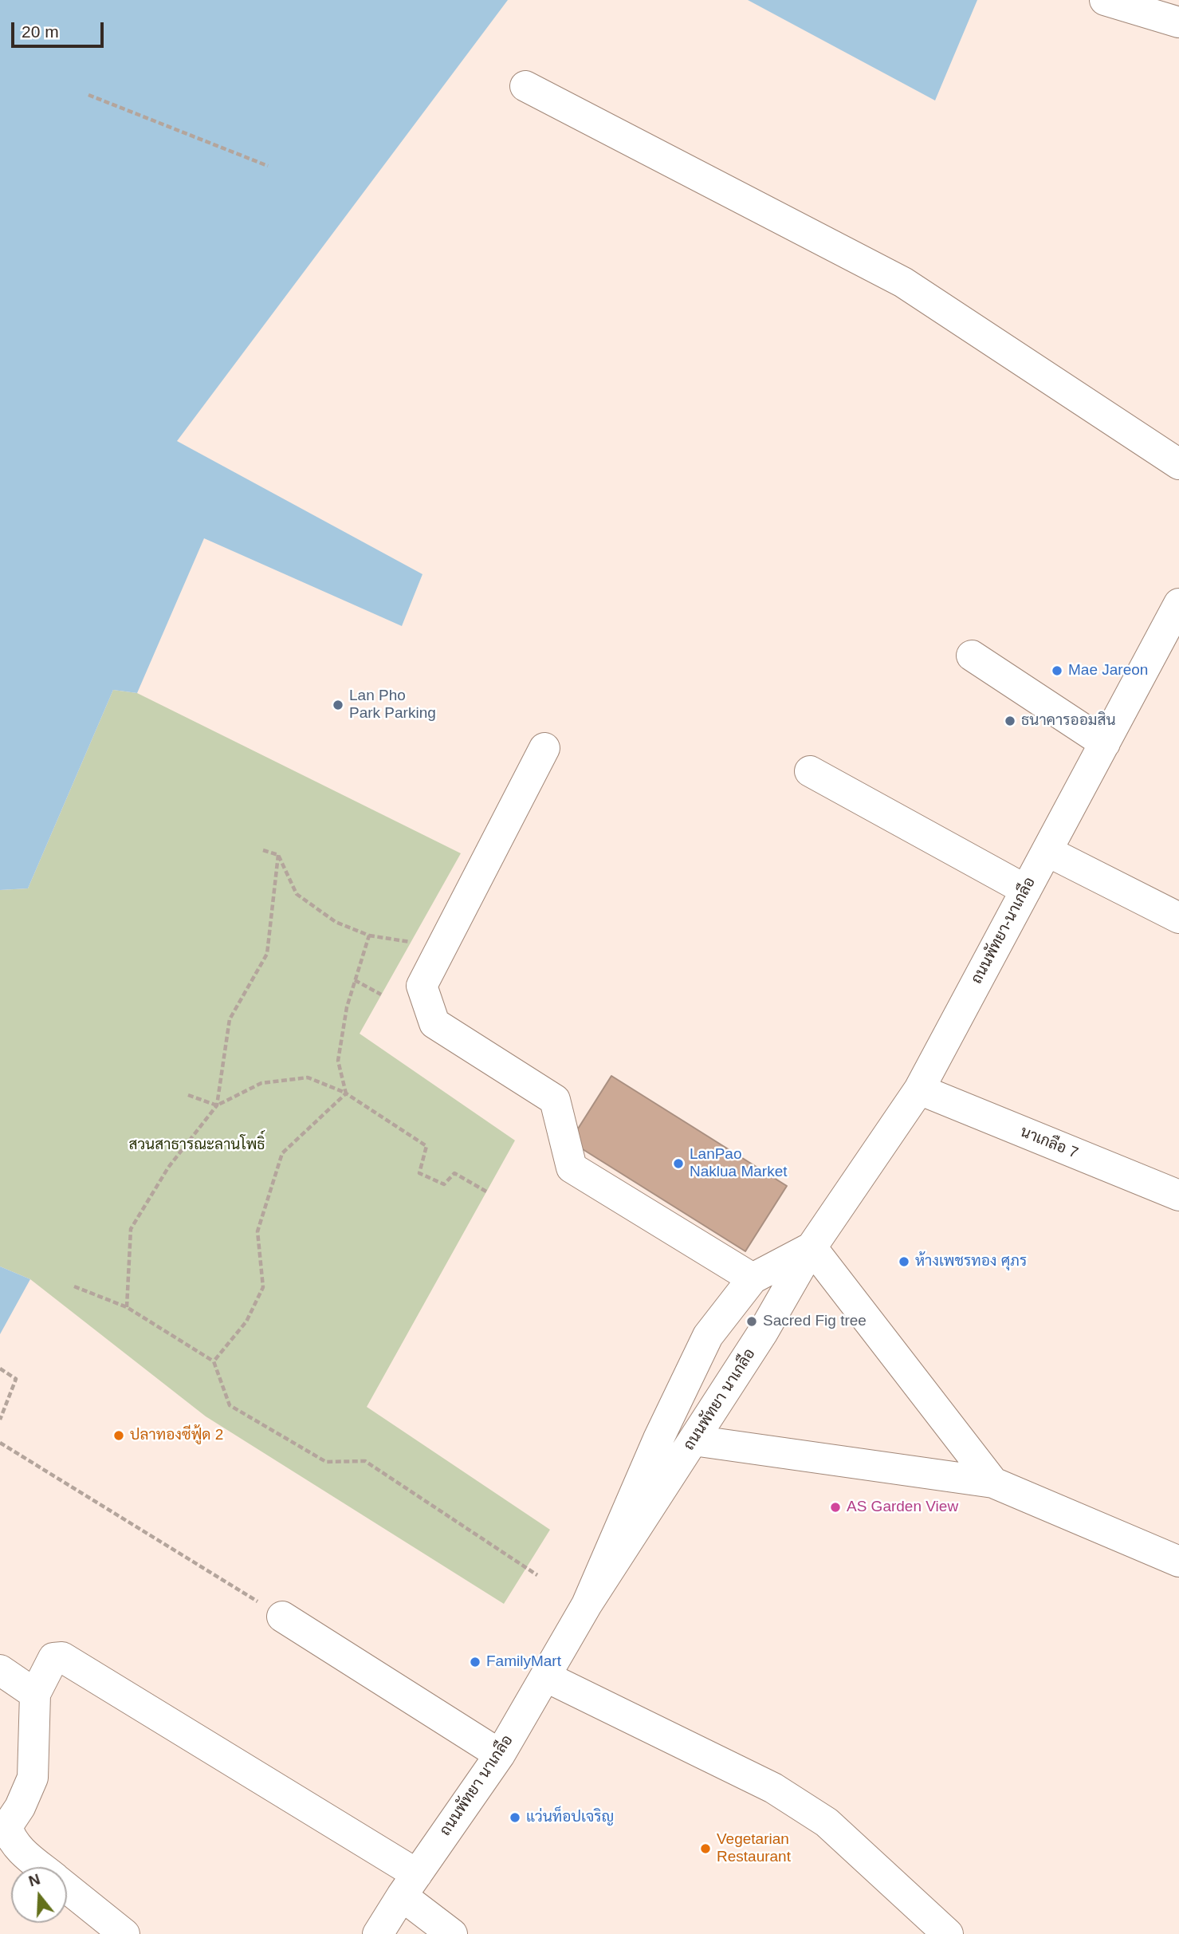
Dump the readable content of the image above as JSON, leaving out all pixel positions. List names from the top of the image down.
{
  "streets": {
    "street": ["ถนนพัทยา-นาเกลือ", "นาเกลือ 7", "ถนนพัทยา นาเกลือ"]
  },
  "crossings": [
    ["ถนนพัทยา-นาเกลือ", "นาเกลือ 7"],
    ["ถนนพัทยา-นาเกลือ", "ถนนพัทยา นาเกลือ"]
  ],
  "parks": ["สวนสาธารณะลานโพธิ์"],
  "places": [
    "Mae Jareon",
    "Lan Pho Park Parking",
    "ธนาคารออมสิน",
    "LanPao Naklua Market",
    "ห้างเพชรทอง ศุภร",
    "Sacred Fig tree",
    "ปลาทองซีฟู้ด 2",
    "AS Garden View",
    "FamilyMart",
    "แว่นท็อปเจริญ",
    "Vegetarian Restaurant"
  ],
  "scale_bar": "20 m",
  "north": "top"
}
